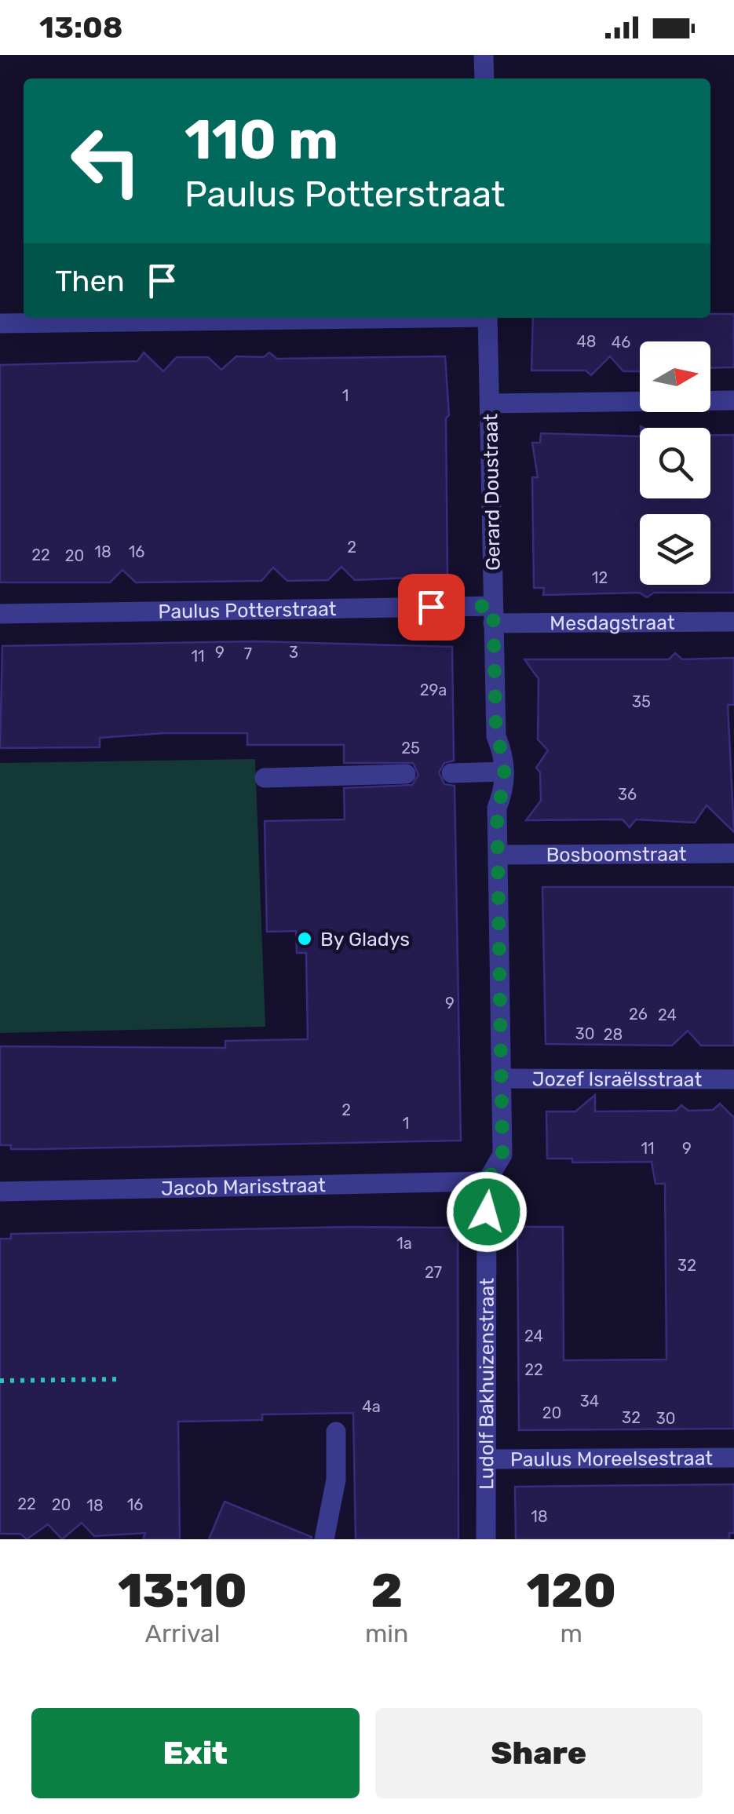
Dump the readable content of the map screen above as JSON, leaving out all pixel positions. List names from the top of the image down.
{
  "streets": {
    "street": [
      "Gerard Doustraat",
      "Paulus Potterstraat",
      "Mesdagstraat",
      "Bosboomstraat",
      "Jozef Israëlsstraat",
      "Jacob Marisstraat",
      "Ludolf Bakhuizenstraat",
      "Paulus Moreelsestraat"
    ]
  },
  "crossings": [
    ["Gerard Doustraat", "Paulus Potterstraat"],
    ["Gerard Doustraat", "Mesdagstraat"],
    ["Gerard Doustraat", "Bosboomstraat"],
    ["Gerard Doustraat", "Jozef Israëlsstraat"],
    ["Gerard Doustraat", "Jacob Marisstraat"],
    ["Gerard Doustraat", "Ludolf Bakhuizenstraat"],
    ["Paulus Potterstraat", "Mesdagstraat"],
    ["Jacob Marisstraat", "Ludolf Bakhuizenstraat"],
    ["Ludolf Bakhuizenstraat", "Paulus Moreelsestraat"]
  ],
  "places": ["By Gladys"],
  "house_numbers": [
    "48",
    "46",
    "1",
    "2",
    "18",
    "16",
    "22",
    "20",
    "12",
    "9",
    "3",
    "7",
    "11",
    "29a",
    "35",
    "25",
    "36",
    "9",
    "26",
    "24",
    "30",
    "28",
    "2",
    "1",
    "11",
    "9",
    "1a",
    "32",
    "27",
    "24",
    "22",
    "34",
    "4a",
    "20",
    "32",
    "30",
    "22",
    "20",
    "16",
    "18",
    "18"
  ],
  "north": "right",
  "page": {
    "status": "13:08",
    "turn": ["110 m", "Paulus Potterstraat"],
    "then": "Then",
    "eta": [
      "13:10",
      "Arrival",
      "2",
      "min",
      "120",
      "m"
    ],
    "buttons": ["Exit", "Share"]
  }
}
